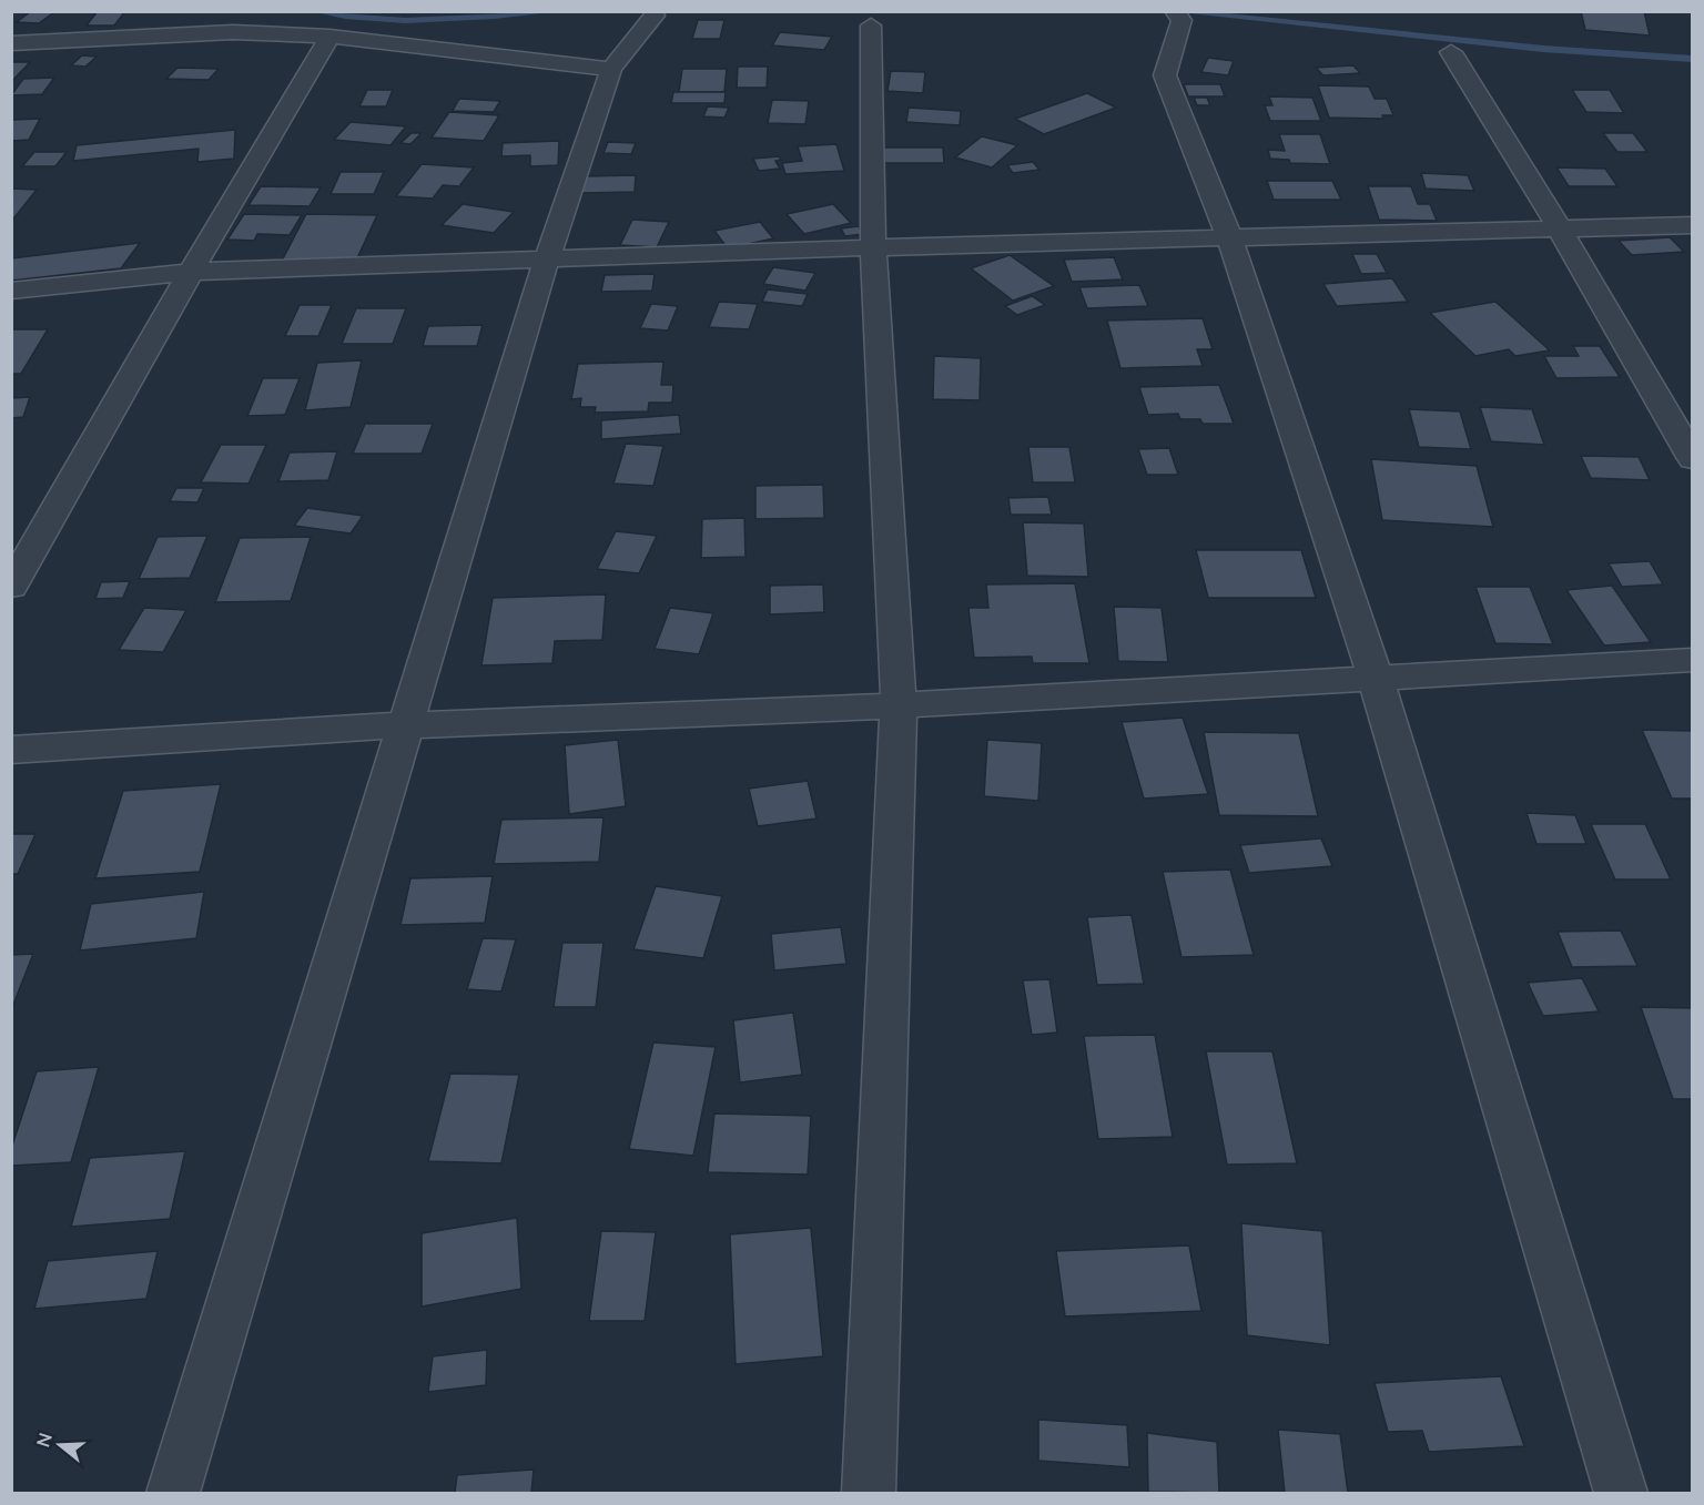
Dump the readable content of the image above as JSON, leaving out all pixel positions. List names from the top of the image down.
{
  "north": "left"
}
